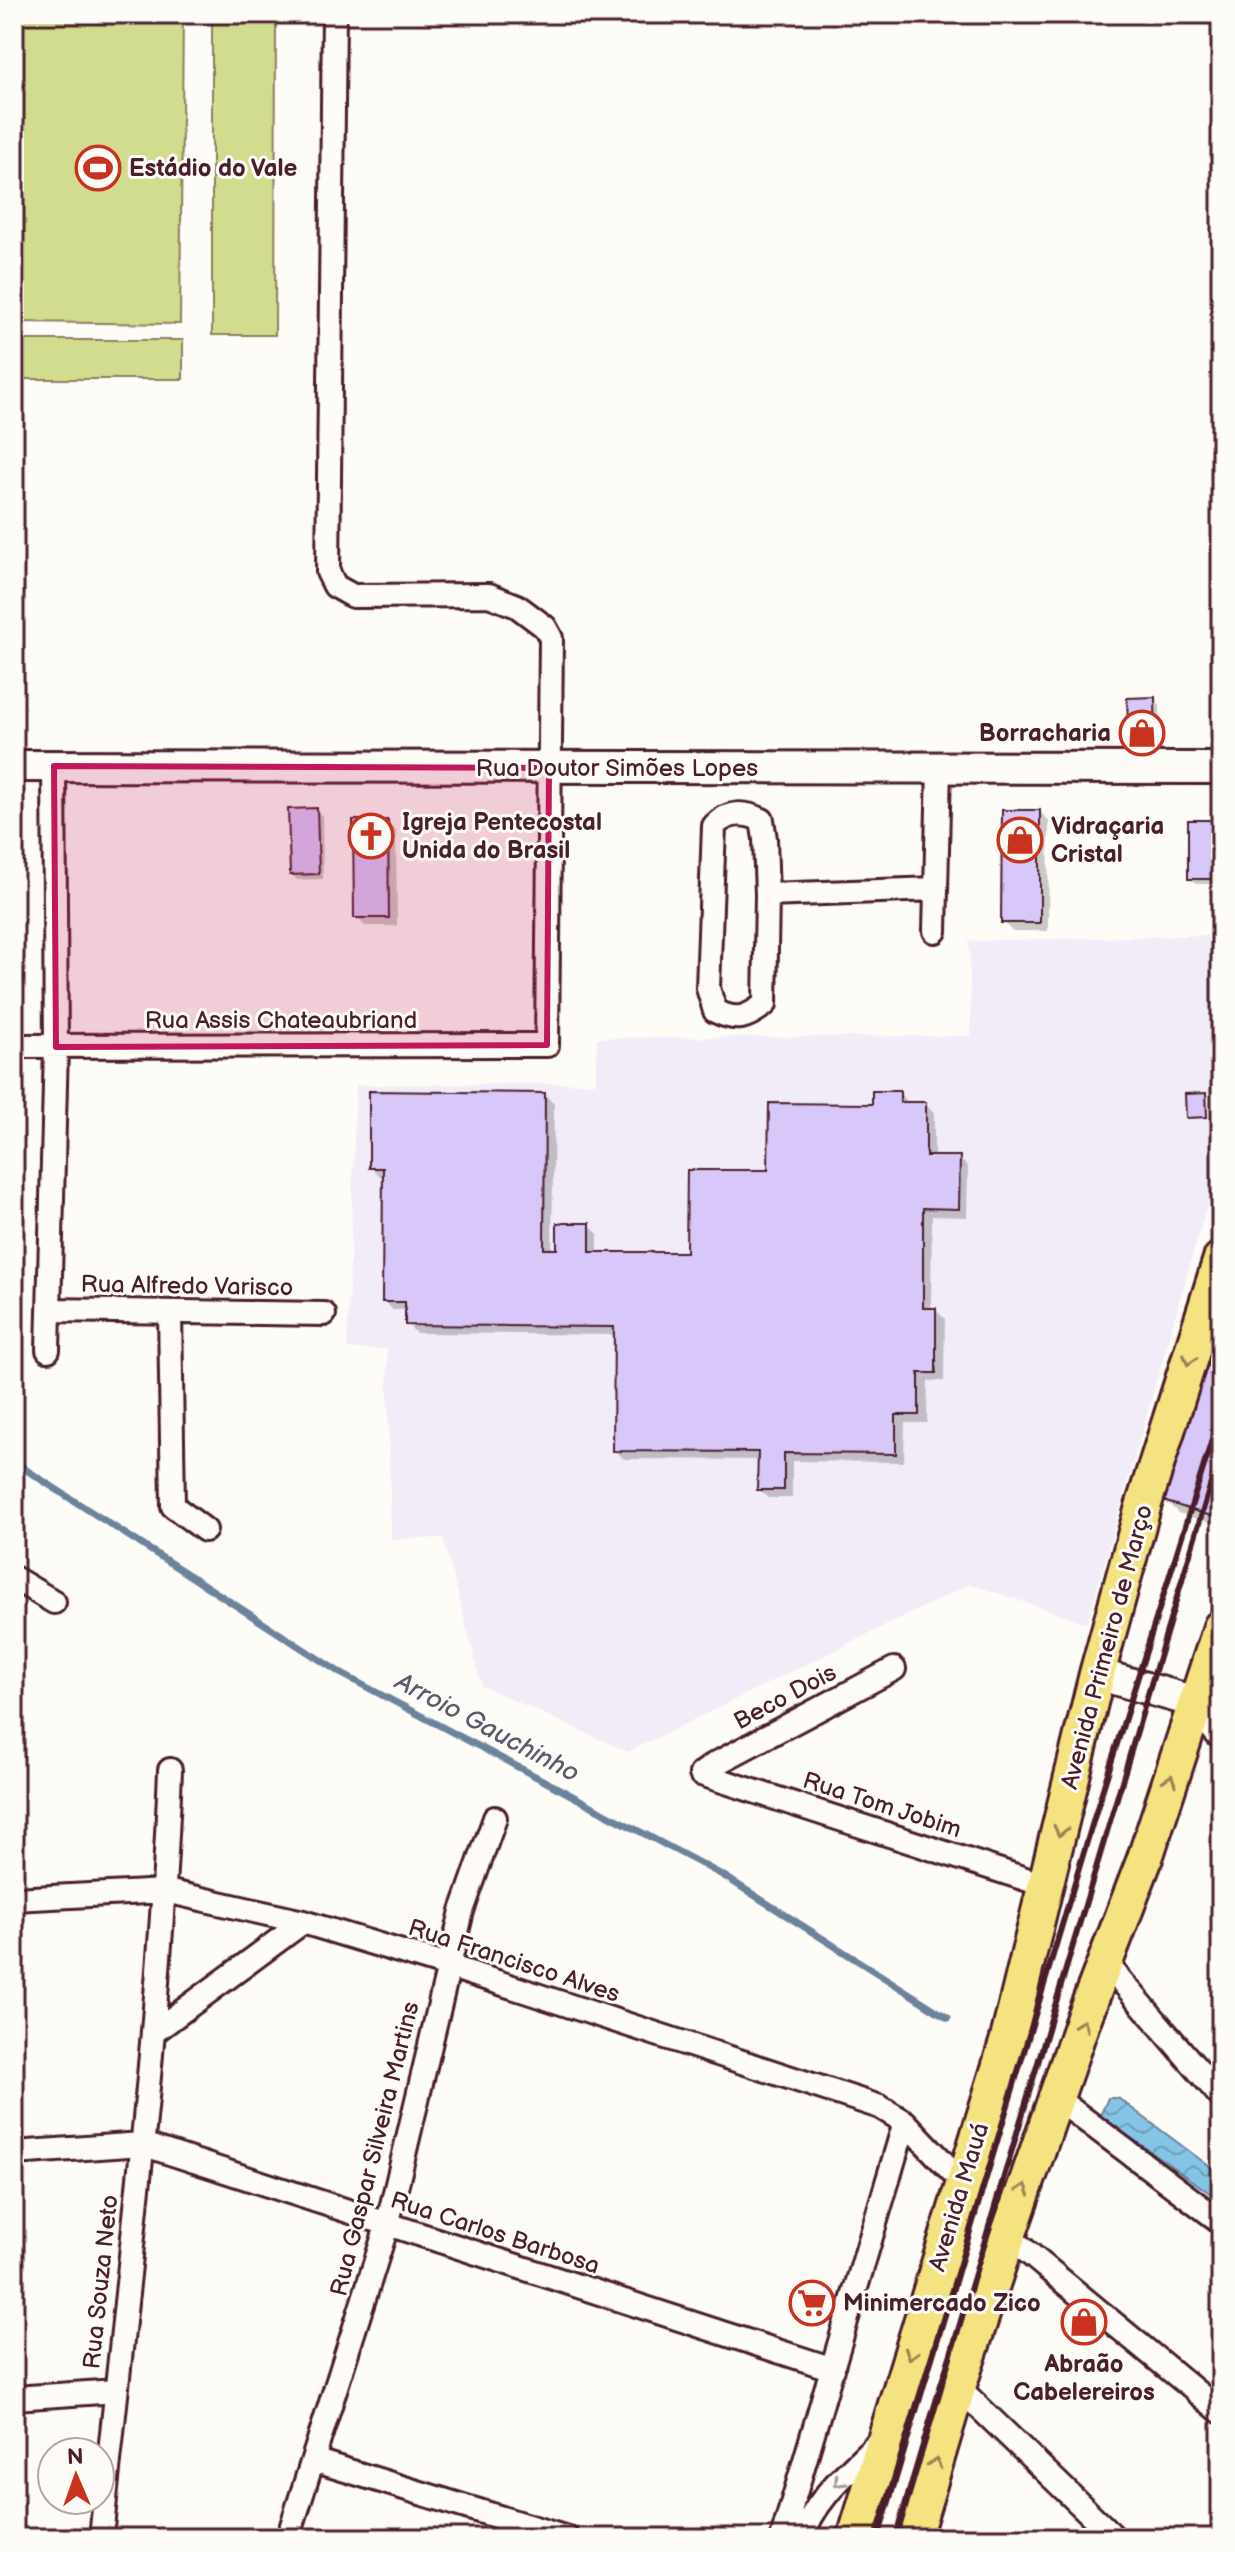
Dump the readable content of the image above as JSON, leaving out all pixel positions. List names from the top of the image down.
{
  "streets": {
    "main road": ["Rua Doutor Simões Lopes", "Avenida Primeiro de Março", "Avenida Mauá"],
    "street": [
      "Rua Assis Chateaubriand",
      "Rua Alfredo Varisco",
      "Beco Dois",
      "Rua Tom Jobim",
      "Rua Francisco Alves",
      "Rua Gaspar Silveira Martins",
      "Rua Carlos Barbosa",
      "Rua Souza Neto"
    ]
  },
  "crossings": [
    ["Rua Doutor Simões Lopes", "Rua Assis Chateaubriand"],
    ["Avenida Primeiro de Março", "Rua Tom Jobim"],
    ["Avenida Primeiro de Março", "Avenida Mauá"],
    ["Beco Dois", "Rua Tom Jobim"],
    ["Rua Francisco Alves", "Rua Gaspar Silveira Martins"],
    ["Rua Francisco Alves", "Avenida Mauá"],
    ["Rua Francisco Alves", "Rua Souza Neto"],
    ["Rua Gaspar Silveira Martins", "Rua Carlos Barbosa"],
    ["Rua Carlos Barbosa", "Rua Souza Neto"]
  ],
  "water": ["Arroio Gauchinho"],
  "places": {
    "sports": ["Estádio do Vale"],
    "shop": ["Borracharia", "Vidraçaria Cristal", "Abraão Cabelereiros"],
    "church": ["Igreja Pentecostal Unida do Brasil"],
    "supermarket": ["Minimercado Zico"]
  },
  "north": "top"
}
